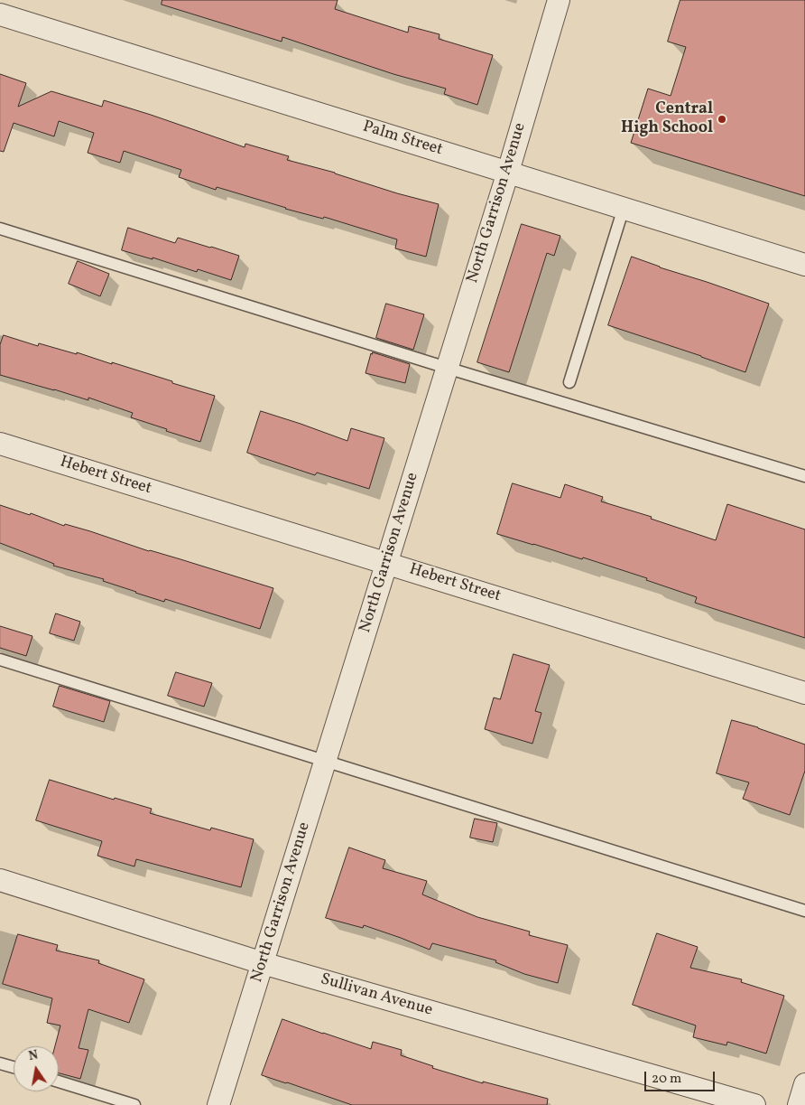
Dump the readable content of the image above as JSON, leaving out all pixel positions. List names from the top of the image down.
{
  "streets": {
    "street": [
      "Palm Street",
      "North Garrison Avenue",
      "Hebert Street",
      "Sullivan Avenue"
    ]
  },
  "crossings": [
    ["Palm Street", "North Garrison Avenue"],
    ["North Garrison Avenue", "Hebert Street"],
    ["North Garrison Avenue", "Sullivan Avenue"]
  ],
  "places": ["Central High School"],
  "scale_bar": "20 m",
  "north": "top"
}
